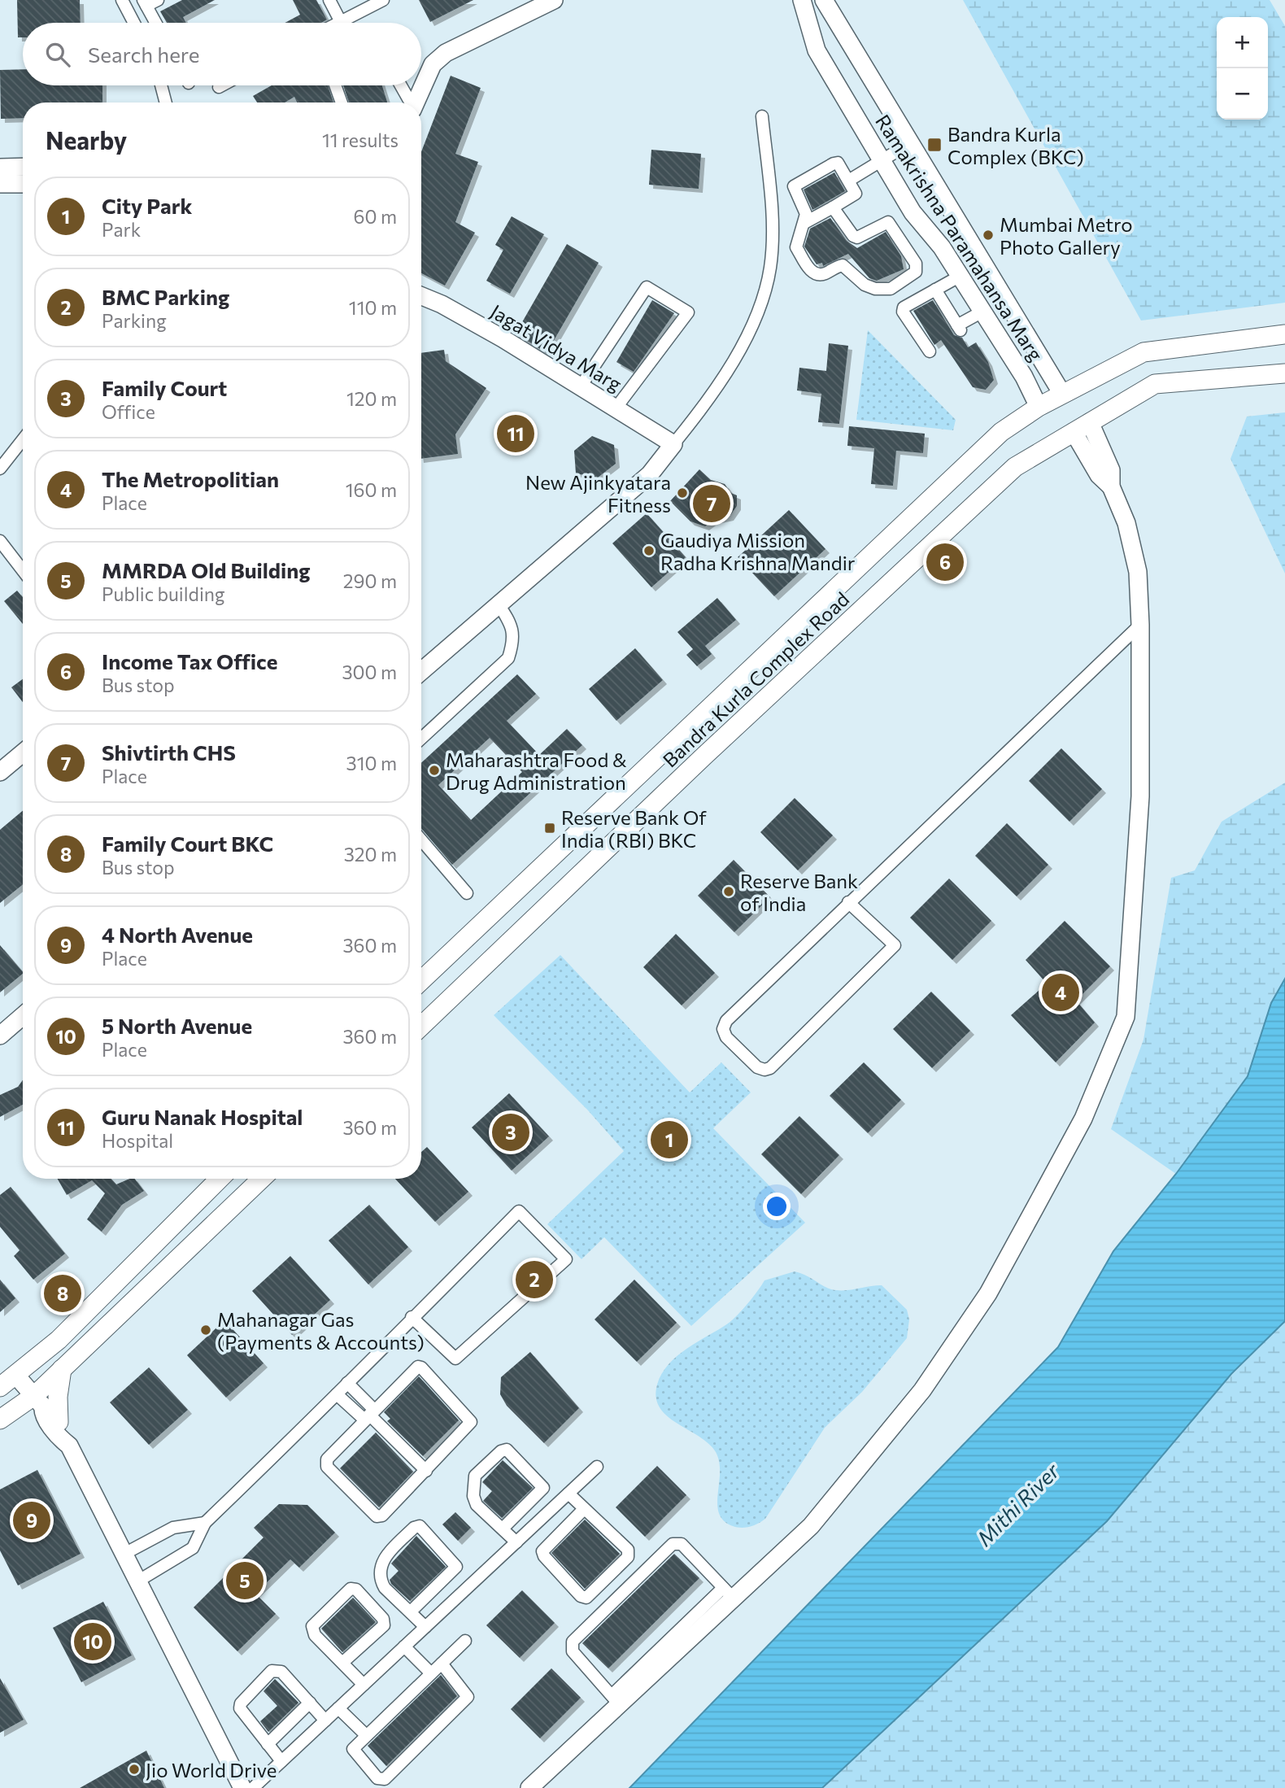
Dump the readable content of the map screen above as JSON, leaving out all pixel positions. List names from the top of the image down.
{
  "streets": {
    "main road": ["Bandra Kurla Complex Road"],
    "street": ["Ramakrishna Paramahansa Marg", "Jagat Vidya Marg"]
  },
  "crossings": [
    ["Ramakrishna Paramahansa Marg", "Bandra Kurla Complex Road"]
  ],
  "water": ["Mithi River"],
  "places": {
    "transit": ["Bandra Kurla Complex (BKC)", "Reserve Bank Of India (RBI) BKC"],
    "other": [
      "Mumbai Metro Photo Gallery",
      "New Ajinkyatara Fitness",
      "Gaudiya Mission Radha Krishna Mandir",
      "Maharashtra Food & Drug Administration",
      "Reserve Bank of India",
      "Mahanagar Gas (Payments & Accounts)",
      "Jio World Drive"
    ]
  },
  "page": {
    "map_buttons": ["+", "−"],
    "search": "Search here",
    "heading": ["Nearby", "11 results"],
    "list": [
      {
        "mark": "1",
        "name": "City Park",
        "note": "Park",
        "value": "60 m"
      },
      {
        "mark": "2",
        "name": "BMC Parking",
        "note": "Parking",
        "value": "110 m"
      },
      {
        "mark": "3",
        "name": "Family Court",
        "note": "Office",
        "value": "120 m"
      },
      {
        "mark": "4",
        "name": "The Metropolitian",
        "note": "Place",
        "value": "160 m"
      },
      {
        "mark": "5",
        "name": "MMRDA Old Building",
        "note": "Public building",
        "value": "290 m"
      },
      {
        "mark": "6",
        "name": "Income Tax Office",
        "note": "Bus stop",
        "value": "300 m"
      },
      {
        "mark": "7",
        "name": "Shivtirth CHS",
        "note": "Place",
        "value": "310 m"
      },
      {
        "mark": "8",
        "name": "Family Court BKC",
        "note": "Bus stop",
        "value": "320 m"
      },
      {
        "mark": "9",
        "name": "4 North Avenue",
        "note": "Place",
        "value": "360 m"
      },
      {
        "mark": "10",
        "name": "5 North Avenue",
        "note": "Place",
        "value": "360 m"
      },
      {
        "mark": "11",
        "name": "Guru Nanak Hospital",
        "note": "Hospital",
        "value": "360 m"
      }
    ],
    "pins": [
      "11",
      "7",
      "6",
      "4",
      "3",
      "1",
      "2",
      "8",
      "9",
      "5",
      "10"
    ]
  }
}
